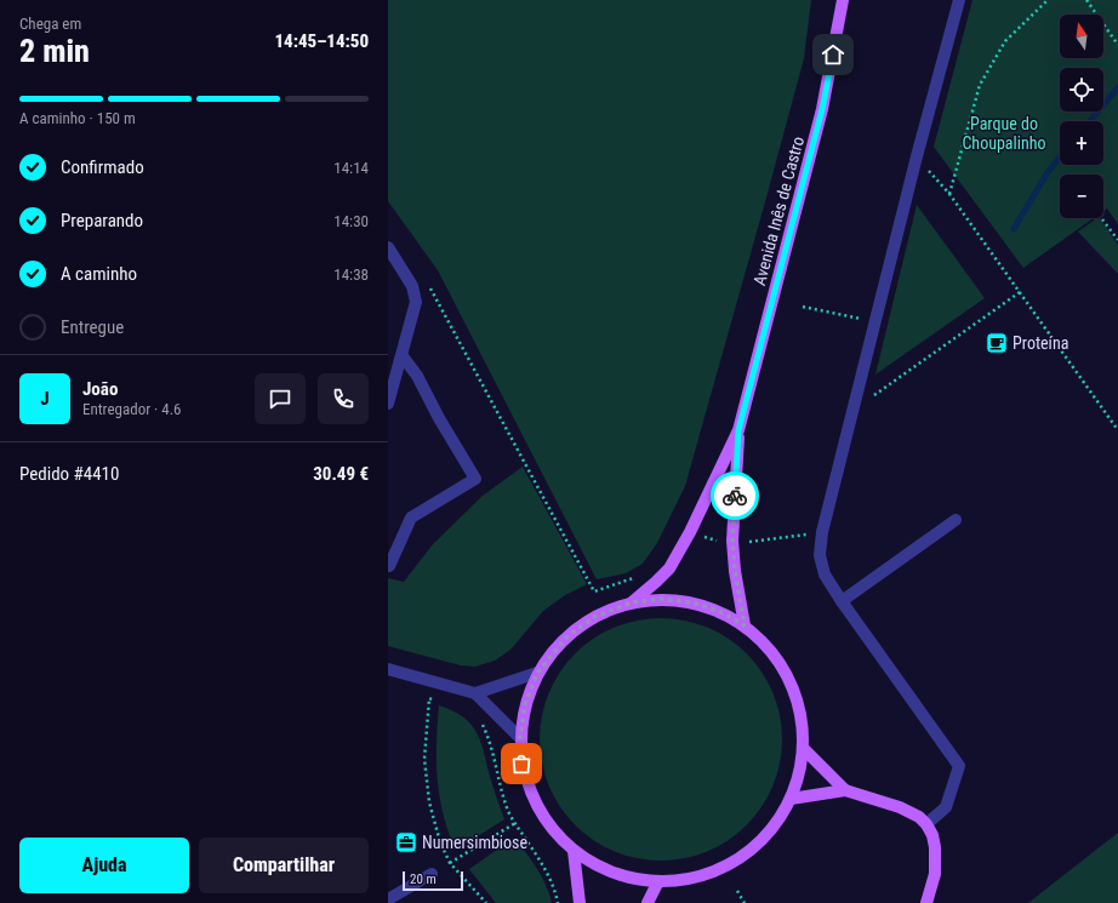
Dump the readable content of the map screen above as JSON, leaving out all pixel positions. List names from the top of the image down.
{
  "streets": {
    "main road": ["Avenida Inês de Castro"]
  },
  "parks": ["Parque do Choupalinho"],
  "places": {
    "cafe": ["Proteína"],
    "office": ["Numersimbiose"]
  },
  "scale_bar": "20 m",
  "north": "top",
  "page": {
    "heading": ["2 min", "Chega em", "14:45–14:50"],
    "panel": [
      "João",
      "Entregador · 4.6",
      "Pedido #4410",
      "30.49 €"
    ],
    "map_buttons": ["+", "−"],
    "bar": "A caminho · 150 m",
    "list": [
      ["Confirmado", "14:14"],
      ["Preparando", "14:30"],
      ["A caminho", "14:38"],
      "Entregue"
    ],
    "round": "J",
    "buttons": ["Ajuda", "Compartilhar"],
    "scale": "20 m"
  }
}
